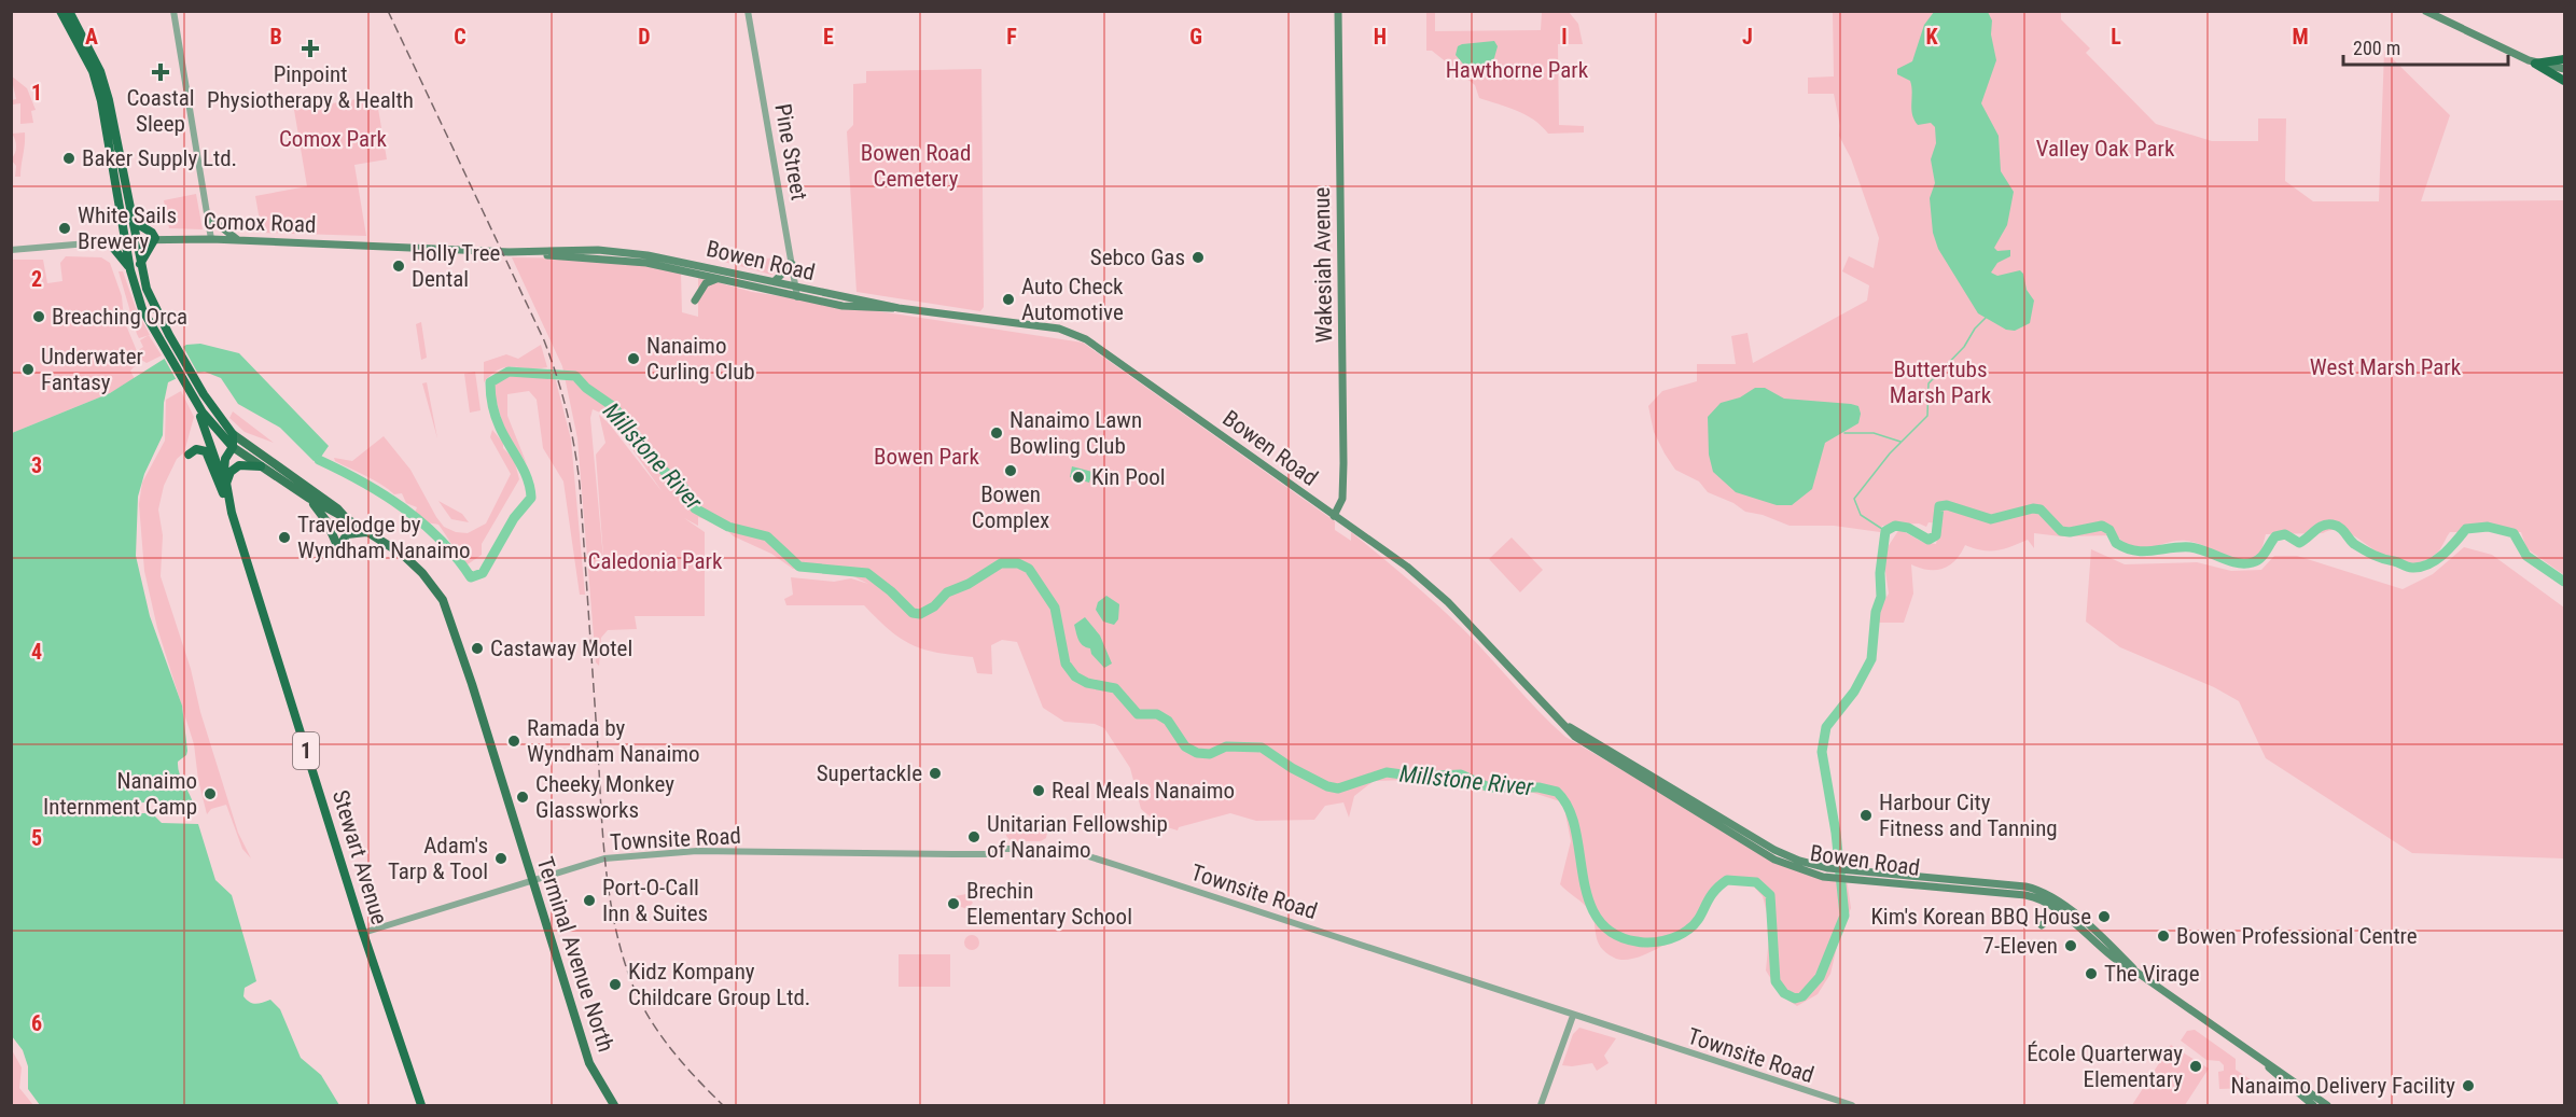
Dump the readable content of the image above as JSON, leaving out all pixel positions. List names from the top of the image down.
{
  "streets": {
    "highway": ["1", "Stewart Avenue", "Terminal Avenue North"],
    "main road": ["Comox Road", "Bowen Road", "Wakesiah Avenue"],
    "street": ["Pine Street", "Townsite Road"]
  },
  "crossings": [
    ["Pine Street", "Bowen Road"],
    ["Comox Road", "Bowen Road"],
    ["Comox Road", "Terminal Avenue North"],
    ["Bowen Road", "Wakesiah Avenue"],
    ["Townsite Road", "Stewart Avenue"],
    ["Townsite Road", "Terminal Avenue North"],
    ["Stewart Avenue", "Terminal Avenue North"]
  ],
  "water": ["Millstone River"],
  "parks": [
    "Hawthorne Park",
    "Comox Park",
    "Valley Oak Park",
    "Bowen Road Cemetery",
    "West Marsh Park",
    "Buttertubs Marsh Park",
    "Bowen Park",
    "Caledonia Park"
  ],
  "places": {
    "health": ["Pinpoint Physiotherapy & Health", "Coastal Sleep"],
    "other": [
      "Baker Supply Ltd.",
      "White Sails Brewery",
      "Sebco Gas",
      "Holly Tree Dental",
      "Auto Check Automotive",
      "Breaching Orca",
      "Nanaimo Curling Club",
      "Underwater Fantasy",
      "Nanaimo Lawn Bowling Club",
      "Bowen Complex",
      "Kin Pool",
      "Travelodge by Wyndham Nanaimo",
      "Castaway Motel",
      "Ramada by Wyndham Nanaimo",
      "Supertackle",
      "Real Meals Nanaimo",
      "Nanaimo Internment Camp",
      "Cheeky Monkey Glassworks",
      "Harbour City Fitness and Tanning",
      "Unitarian Fellowship of Nanaimo",
      "Adam's Tarp & Tool",
      "Port-O-Call Inn & Suites",
      "Brechin Elementary School",
      "Kim's Korean BBQ House",
      "Bowen Professional Centre",
      "7-Eleven",
      "The Virage",
      "Kidz Kompany Childcare Group Ltd.",
      "École Quarterway Elementary",
      "Nanaimo Delivery Facility"
    ]
  },
  "scale_bar": "200 m",
  "grid": {
    "columns": [
      "A",
      "B",
      "C",
      "D",
      "E",
      "F",
      "G",
      "H",
      "I",
      "J",
      "K",
      "L",
      "M"
    ],
    "rows": [
      "1",
      "2",
      "3",
      "4",
      "5",
      "6"
    ]
  }
}
